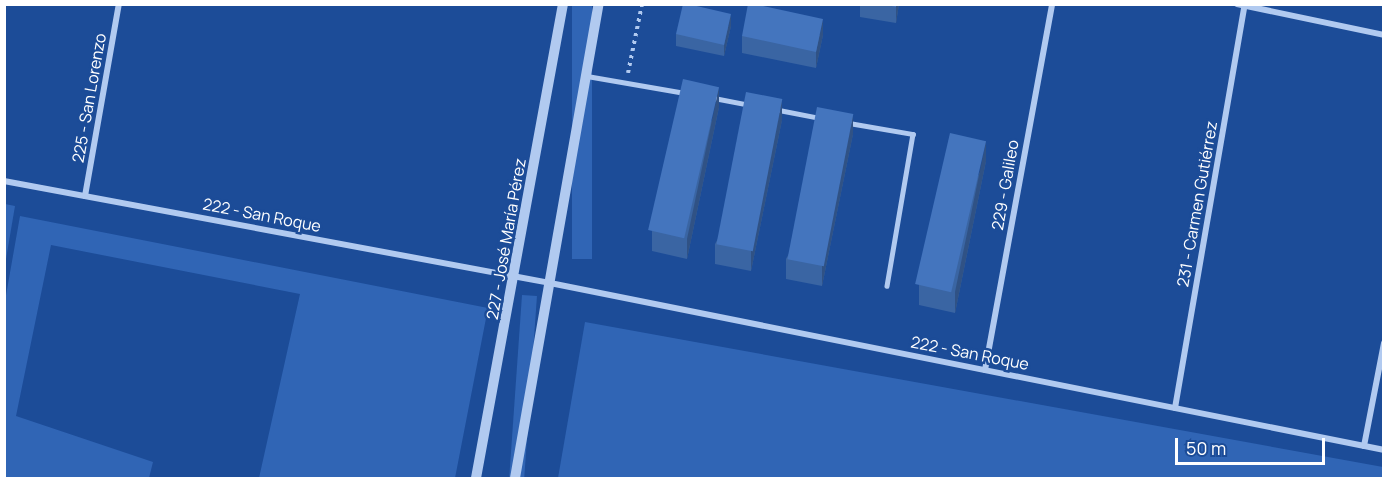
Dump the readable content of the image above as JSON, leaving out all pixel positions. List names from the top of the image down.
{
  "streets": {
    "street": [
      "225 - San Lorenzo",
      "229 - Galileo",
      "231 - Carmen Gutiérrez",
      "222 - San Roque",
      "227 - José María Pérez"
    ]
  },
  "crossings": [
    ["225 - San Lorenzo", "222 - San Roque"],
    ["229 - Galileo", "222 - San Roque"],
    ["231 - Carmen Gutiérrez", "222 - San Roque"],
    ["222 - San Roque", "227 - José María Pérez"]
  ],
  "scale_bar": "50 m"
}
